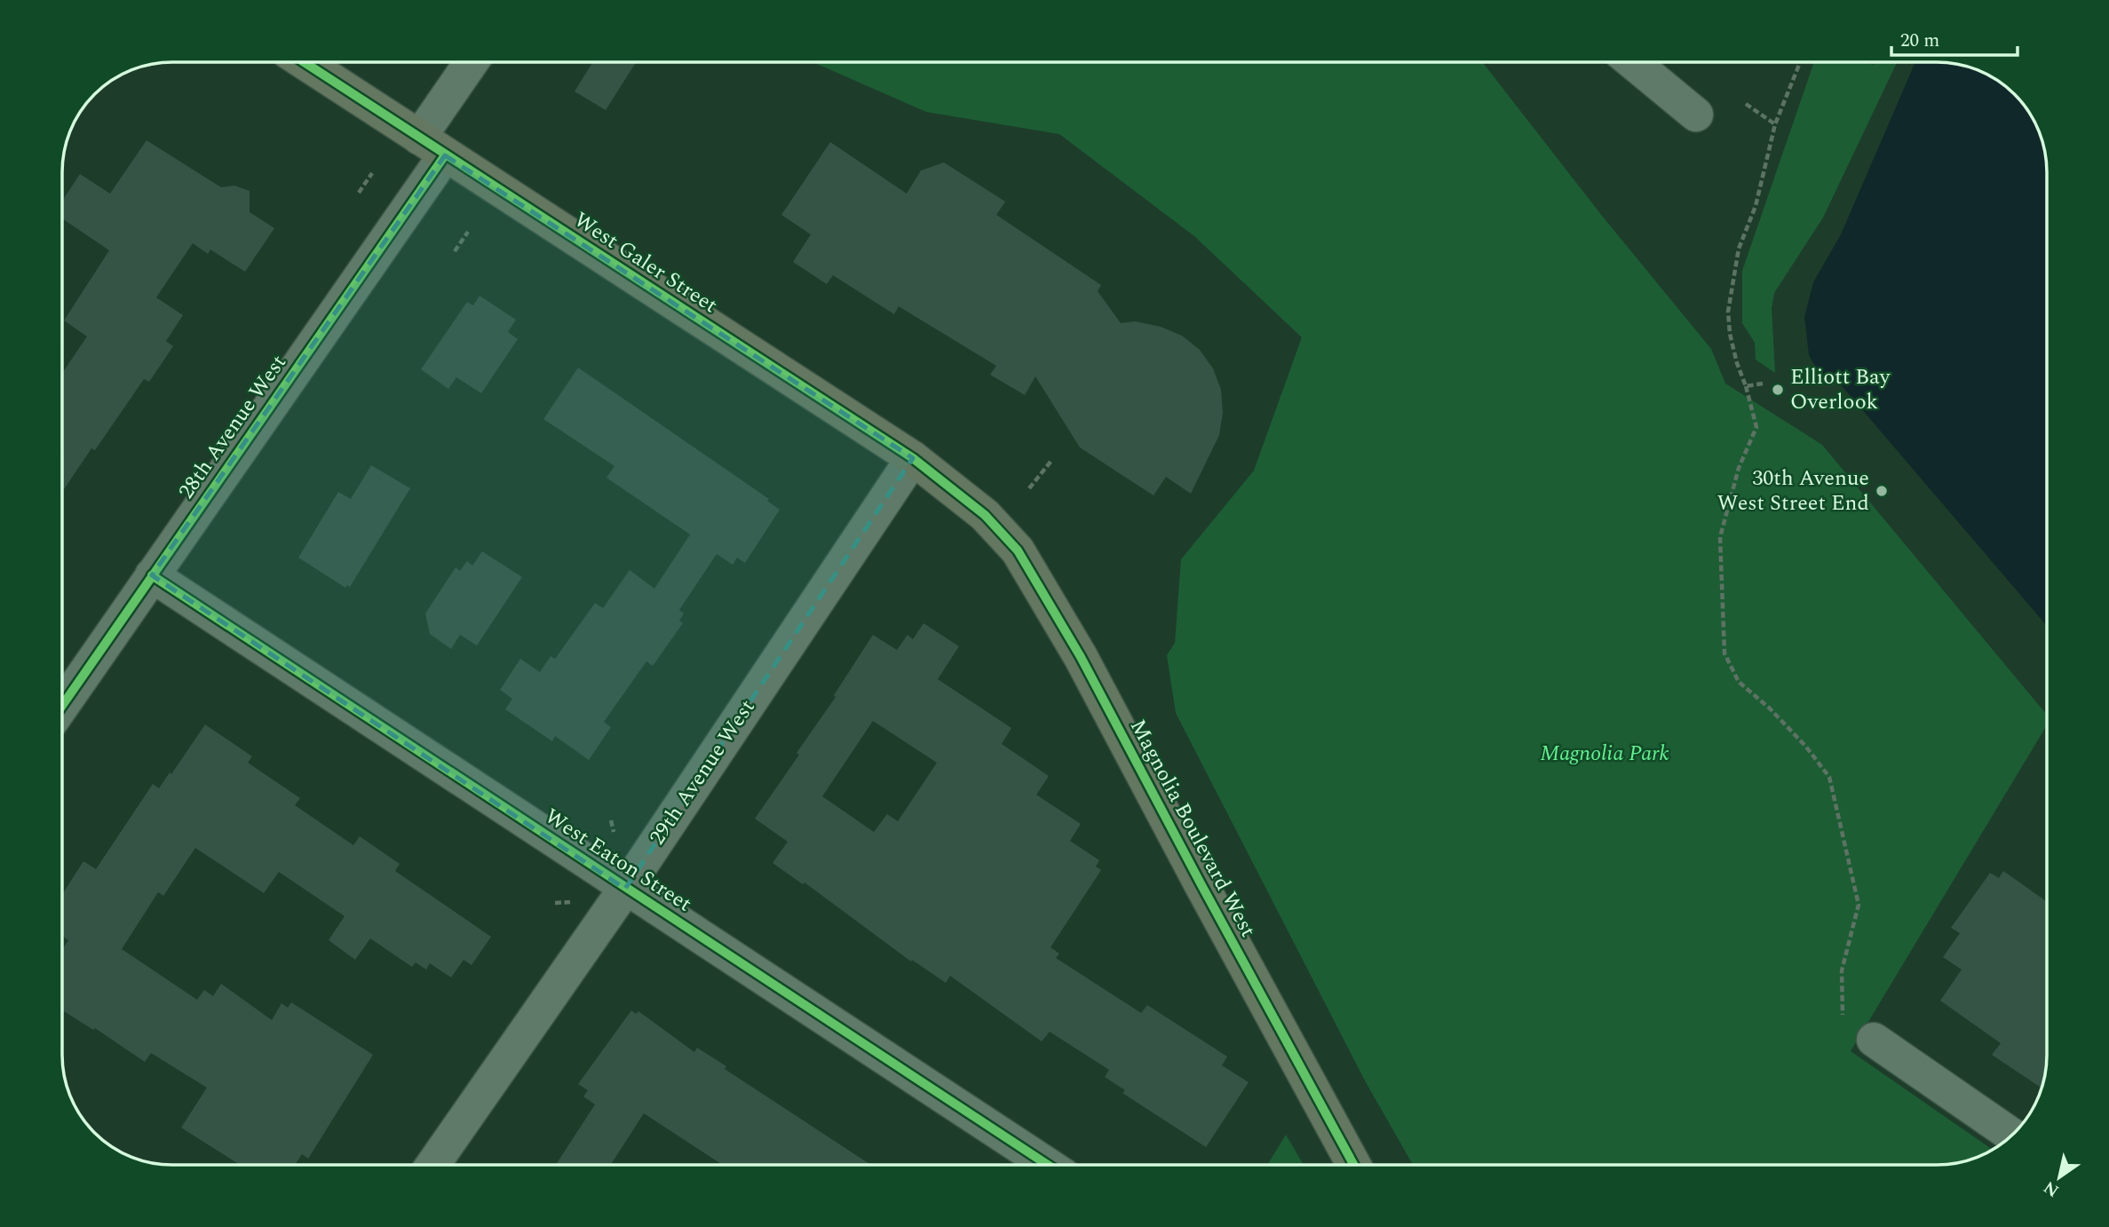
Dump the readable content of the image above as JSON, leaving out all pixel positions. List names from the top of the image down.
{
  "streets": {
    "main road": ["West Galer Street", "Magnolia Boulevard West"],
    "street": ["28th Avenue West", "29th Avenue West", "West Eaton Street"]
  },
  "crossings": [
    ["West Galer Street", "28th Avenue West"],
    ["West Galer Street", "29th Avenue West"],
    ["West Galer Street", "Magnolia Boulevard West"],
    ["28th Avenue West", "West Eaton Street"],
    ["29th Avenue West", "West Eaton Street"]
  ],
  "parks": ["Magnolia Park"],
  "places": ["Elliott Bay Overlook", "30th Avenue West Street End"],
  "scale_bar": "20 m",
  "north": "bottom left"
}
